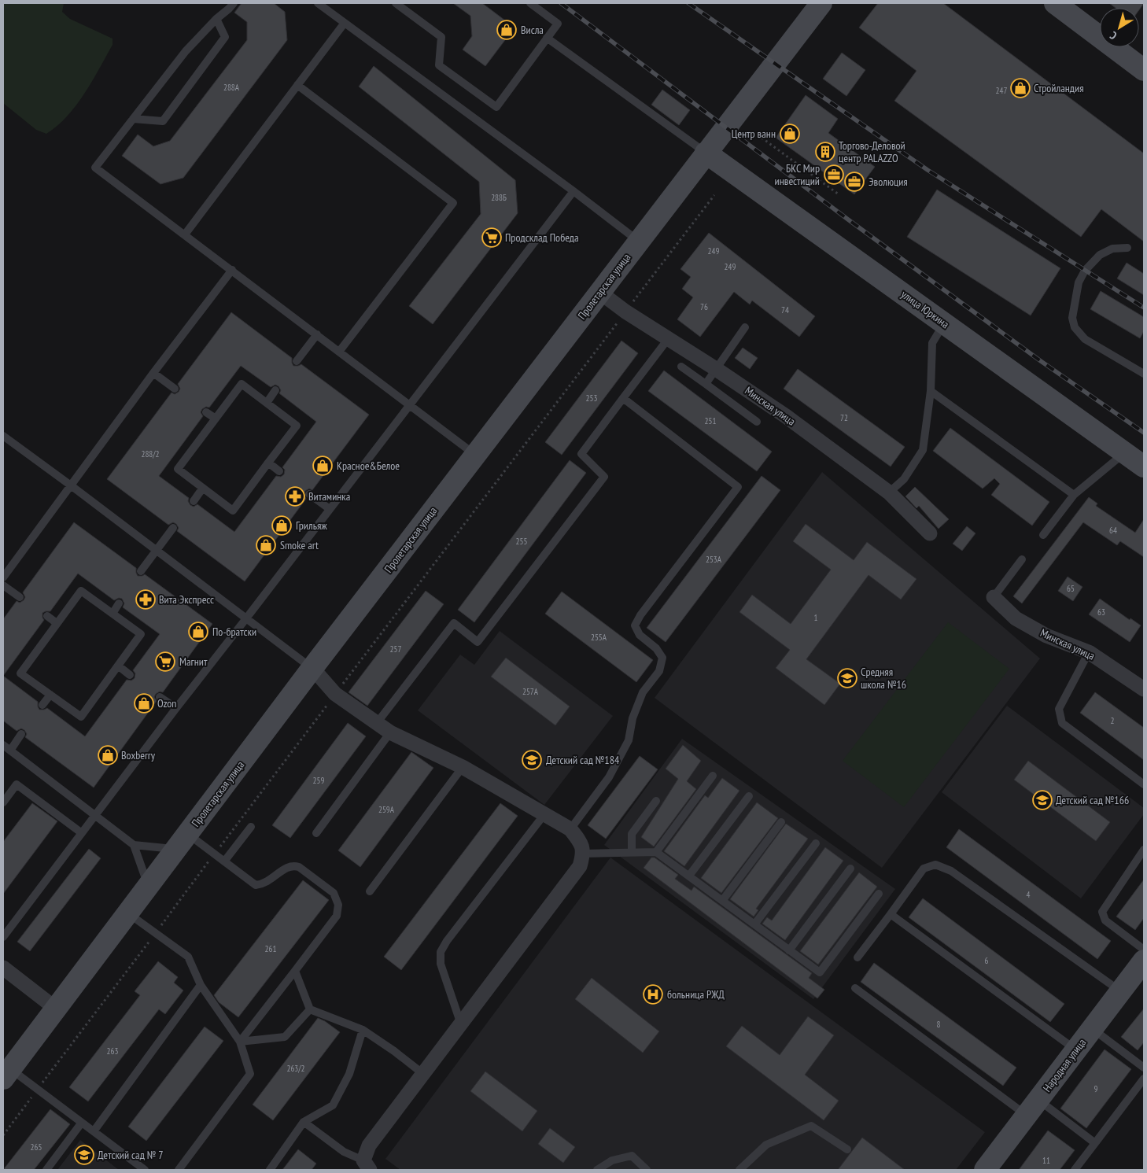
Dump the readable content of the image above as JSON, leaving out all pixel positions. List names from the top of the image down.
{
  "streets": {
    "main road": ["Пролетарская улица", "улица Юркина", "Народная улица"],
    "street": ["Минская улица"]
  },
  "crossings": [
    ["Пролетарская улица", "улица Юркина"],
    ["Пролетарская улица", "Минская улица"]
  ],
  "places": {
    "shop": [
      "Висла",
      "Стройландия",
      "Центр ванн",
      "Красное&Белое",
      "Грильяж",
      "Smoke art",
      "По-братски",
      "Ozon",
      "Boxberry"
    ],
    "building": ["Торгово-Деловой центр PALAZZO"],
    "office": ["БКС Мир инвестиций", "Эволюция"],
    "supermarket": ["Продсклад Победа", "Магнит"],
    "pharmacy": ["Витаминка", "Вита Экспресс"],
    "school or university": [
      "Средняя школа №16",
      "Детский сад №184",
      "Детский сад №166",
      "Детский сад № 7"
    ],
    "hospital": ["больница РЖД"]
  },
  "house_numbers": [
    "288А",
    "247",
    "288Б",
    "249",
    "249",
    "76",
    "74",
    "253",
    "72",
    "251",
    "288/2",
    "64",
    "255",
    "253А",
    "65",
    "63",
    "1",
    "255А",
    "257",
    "257А",
    "2",
    "259",
    "259А",
    "4",
    "261",
    "6",
    "8",
    "263",
    "263/2",
    "9",
    "265",
    "11"
  ],
  "north": "bottom left"
}
